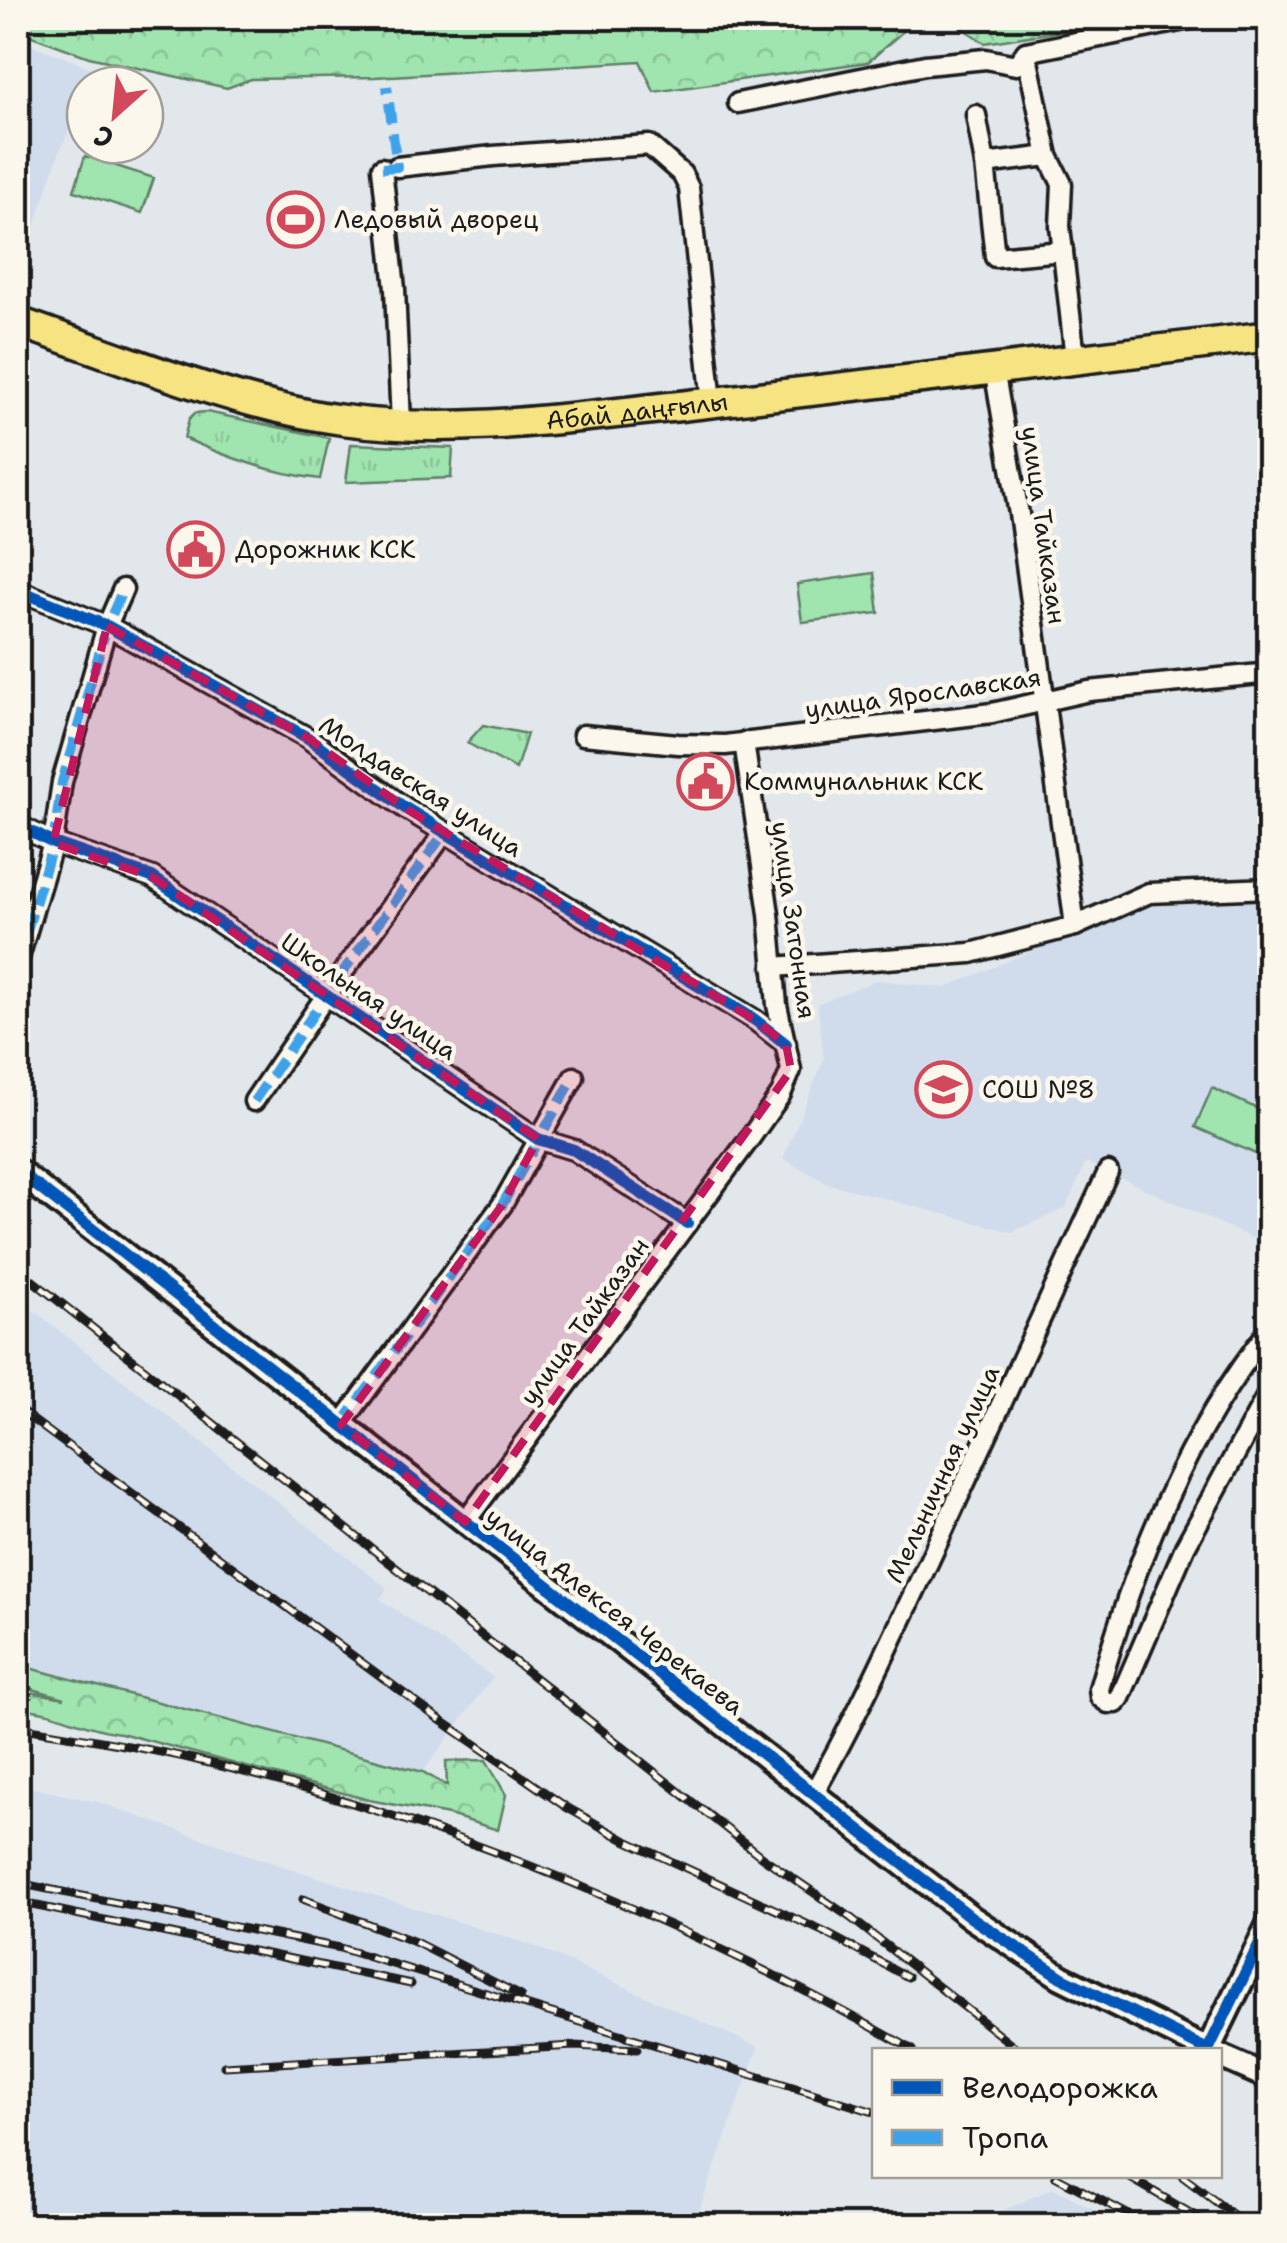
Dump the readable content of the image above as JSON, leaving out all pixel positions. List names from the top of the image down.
{
  "streets": {
    "main road": ["Абай даңғылы"],
    "street": [
      "улица Тайказан",
      "улица Ярославская",
      "Молдавская улица",
      "улица Затонная",
      "Школьная улица",
      "Мельничная улица",
      "улица Алексея Черекаева"
    ]
  },
  "crossings": [
    ["Абай даңғылы", "улица Тайказан"],
    ["улица Тайказан", "улица Ярославская"],
    ["улица Тайказан", "Молдавская улица"],
    ["улица Тайказан", "улица Затонная"],
    ["улица Тайказан", "Школьная улица"],
    ["улица Тайказан", "улица Алексея Черекаева"],
    ["улица Ярославская", "улица Затонная"],
    ["Молдавская улица", "улица Затонная"],
    ["Мельничная улица", "улица Алексея Черекаева"]
  ],
  "places": {
    "sports": ["Ледовый дворец"],
    "public building": ["Дорожник КСК", "Коммунальник КСК"],
    "school or university": ["СОШ №8"]
  },
  "legend": ["Велодорожка", "Тропа"],
  "north": "bottom left"
}
